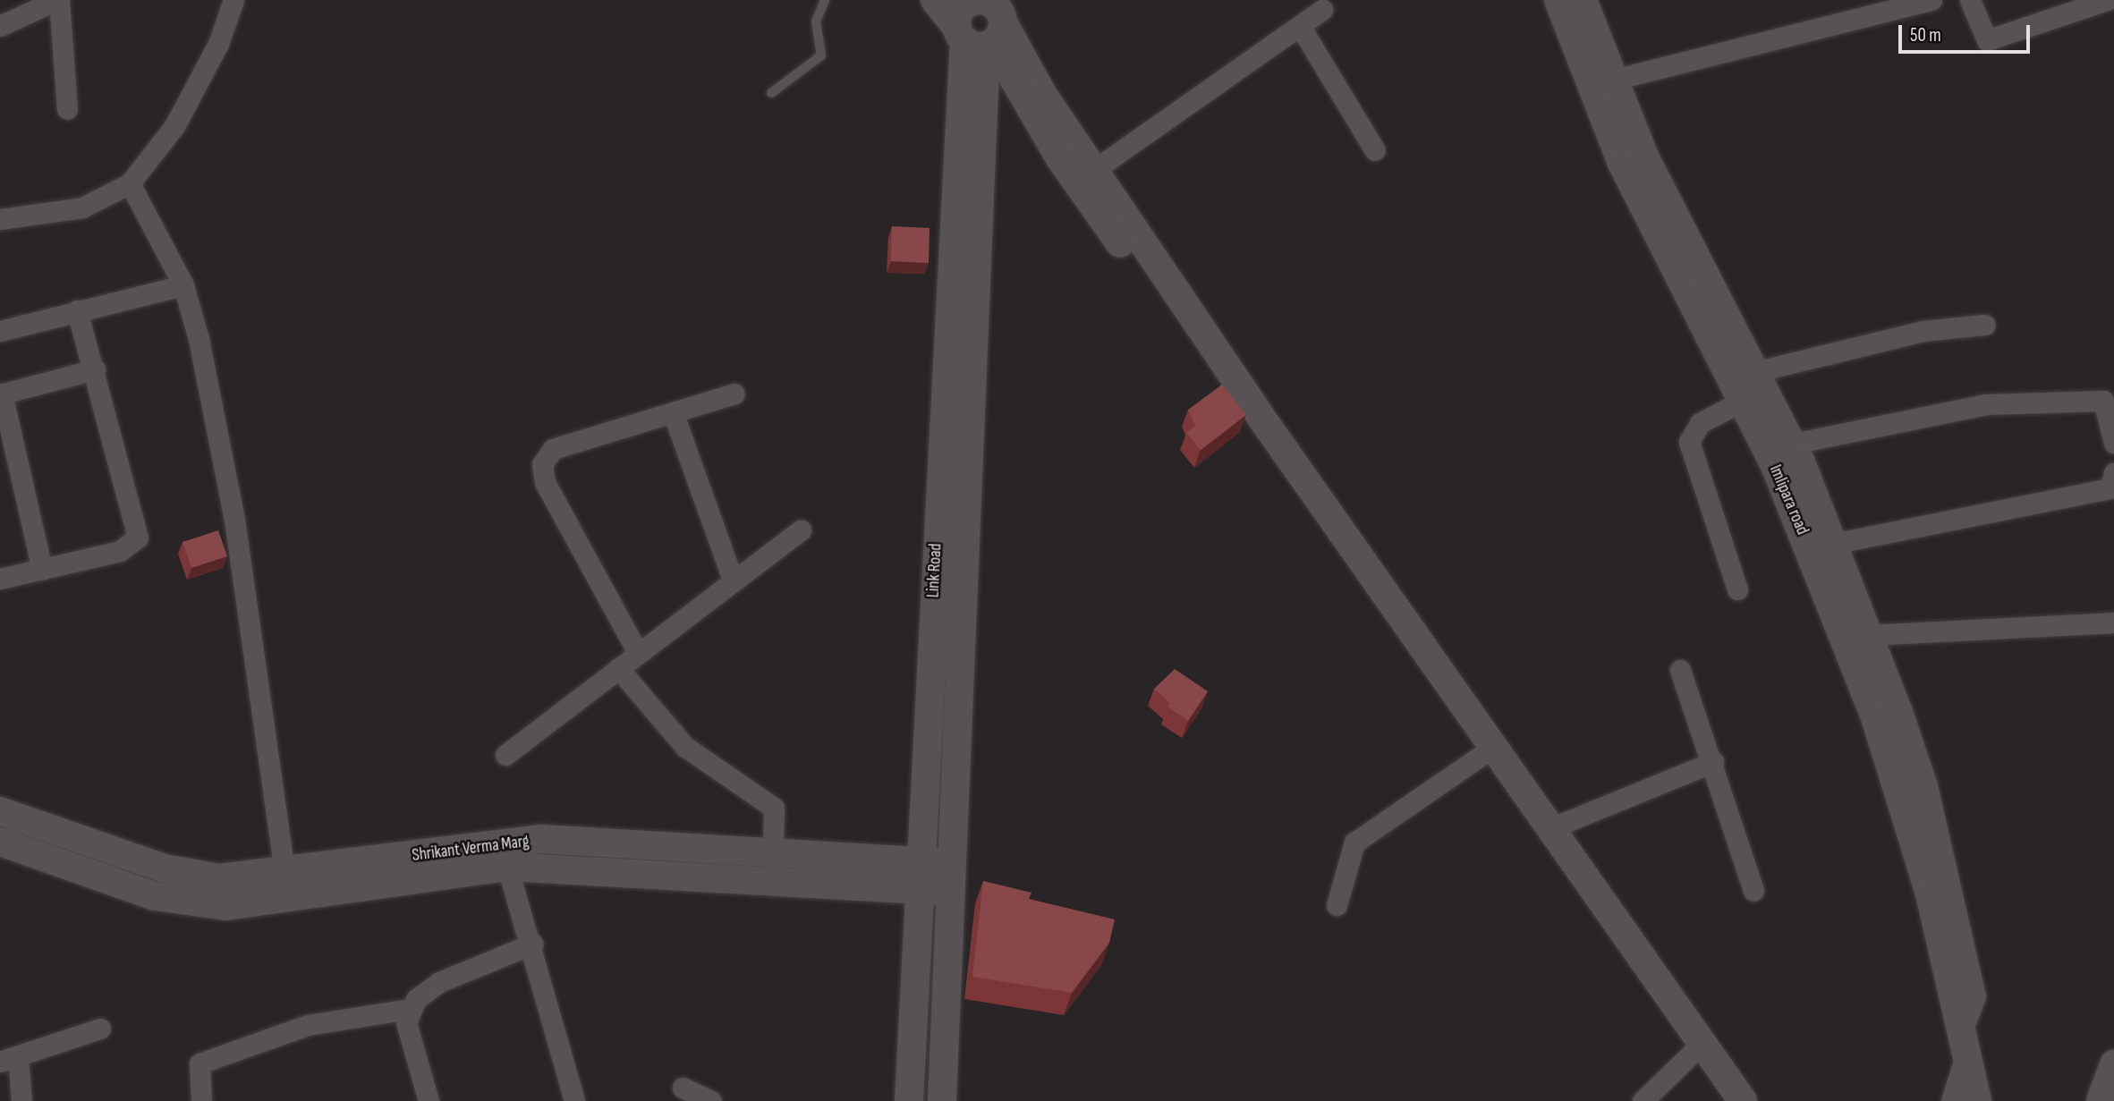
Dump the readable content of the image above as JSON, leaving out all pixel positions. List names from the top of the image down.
{
  "streets": {
    "street": ["Imlipara road", "Link Road", "Shrikant Verma Marg"]
  },
  "crossings": [
    ["Link Road", "Shrikant Verma Marg"]
  ],
  "scale_bar": "50 m"
}
